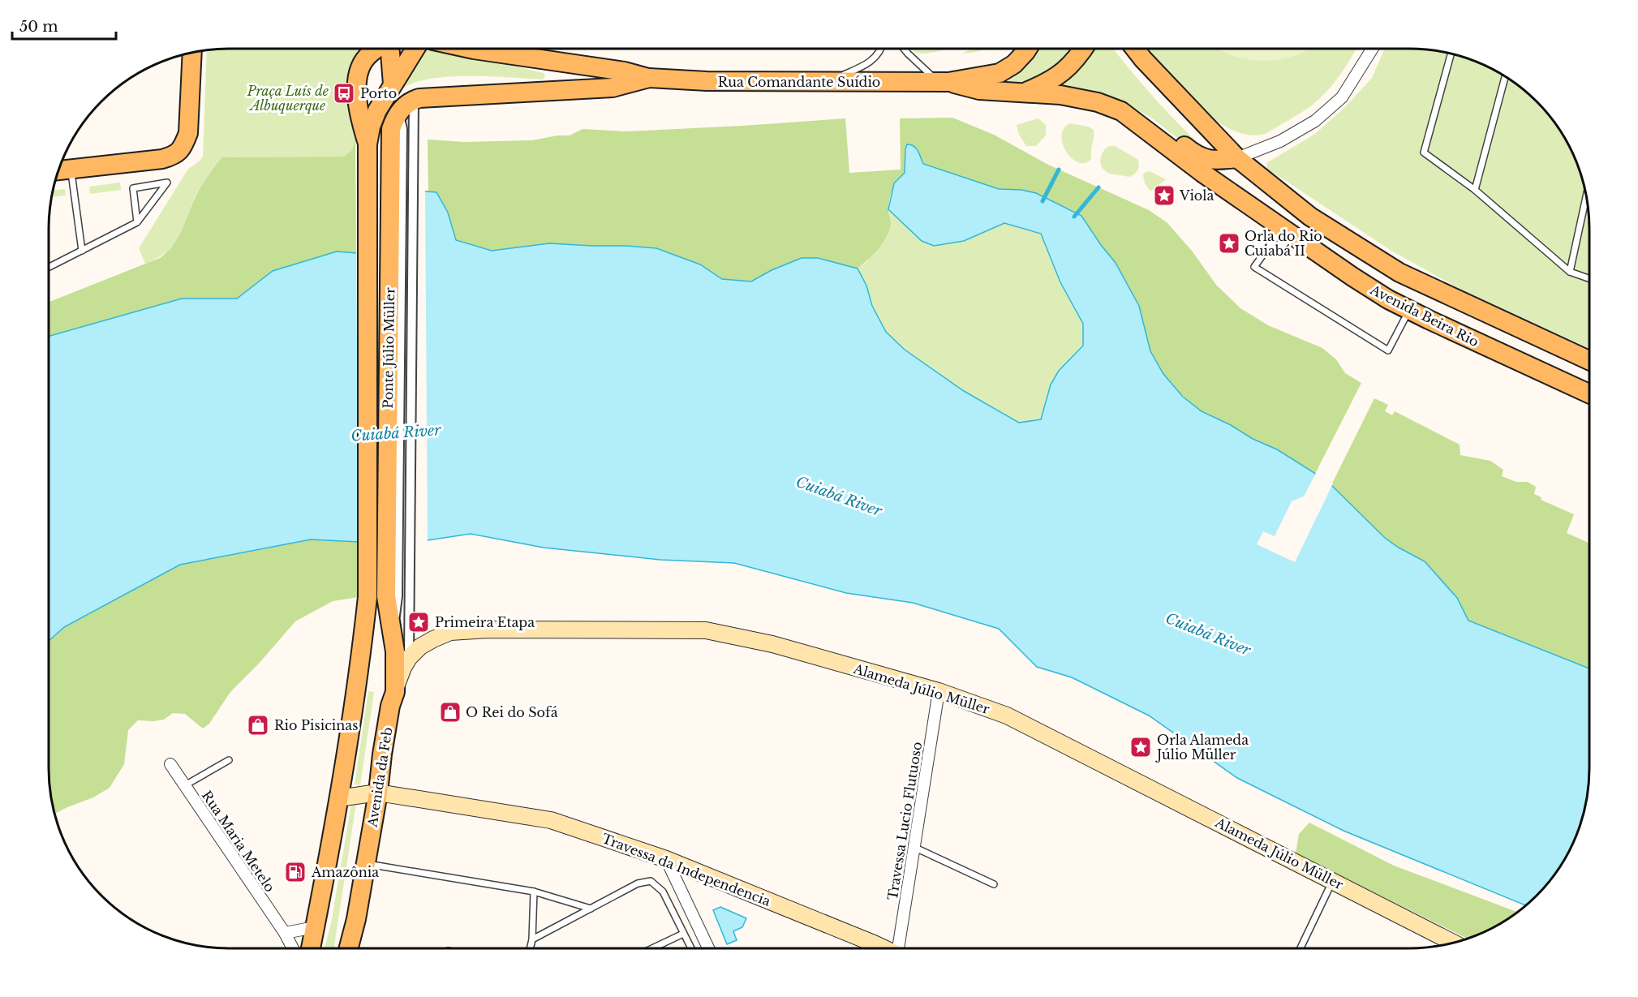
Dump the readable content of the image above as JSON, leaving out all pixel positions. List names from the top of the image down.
{
  "streets": {
    "main road": [
      "Rua Comandante Suídio",
      "Avenida Beira Rio",
      "Ponte Júlio Müller",
      "Alameda Júlio Müller",
      "Avenida da Feb",
      "Travessa da Independencia"
    ],
    "street": ["Travessa Lucio Flutuoso", "Rua Maria Metelo"]
  },
  "crossings": [
    ["Rua Comandante Suídio", "Avenida Beira Rio"],
    ["Rua Comandante Suídio", "Ponte Júlio Müller"],
    ["Ponte Júlio Müller", "Avenida da Feb"],
    ["Ponte Júlio Müller", "Travessa da Independencia"],
    ["Alameda Júlio Müller", "Avenida da Feb"],
    ["Alameda Júlio Müller", "Travessa Lucio Flutuoso"],
    ["Avenida da Feb", "Travessa da Independencia"]
  ],
  "water": ["Cuiabá River"],
  "parks": ["Praça Luís de Albuquerque"],
  "places": {
    "bus stop": ["Porto"],
    "place": [
      "Viola",
      "Orla do Rio Cuiabá II",
      "Primeira Etapa",
      "Orla Alameda Júlio Müller"
    ],
    "shop": ["O Rei do Sofá", "Rio Pisicinas"],
    "fuel station": ["Amazônia"]
  },
  "scale_bar": "50 m"
}
